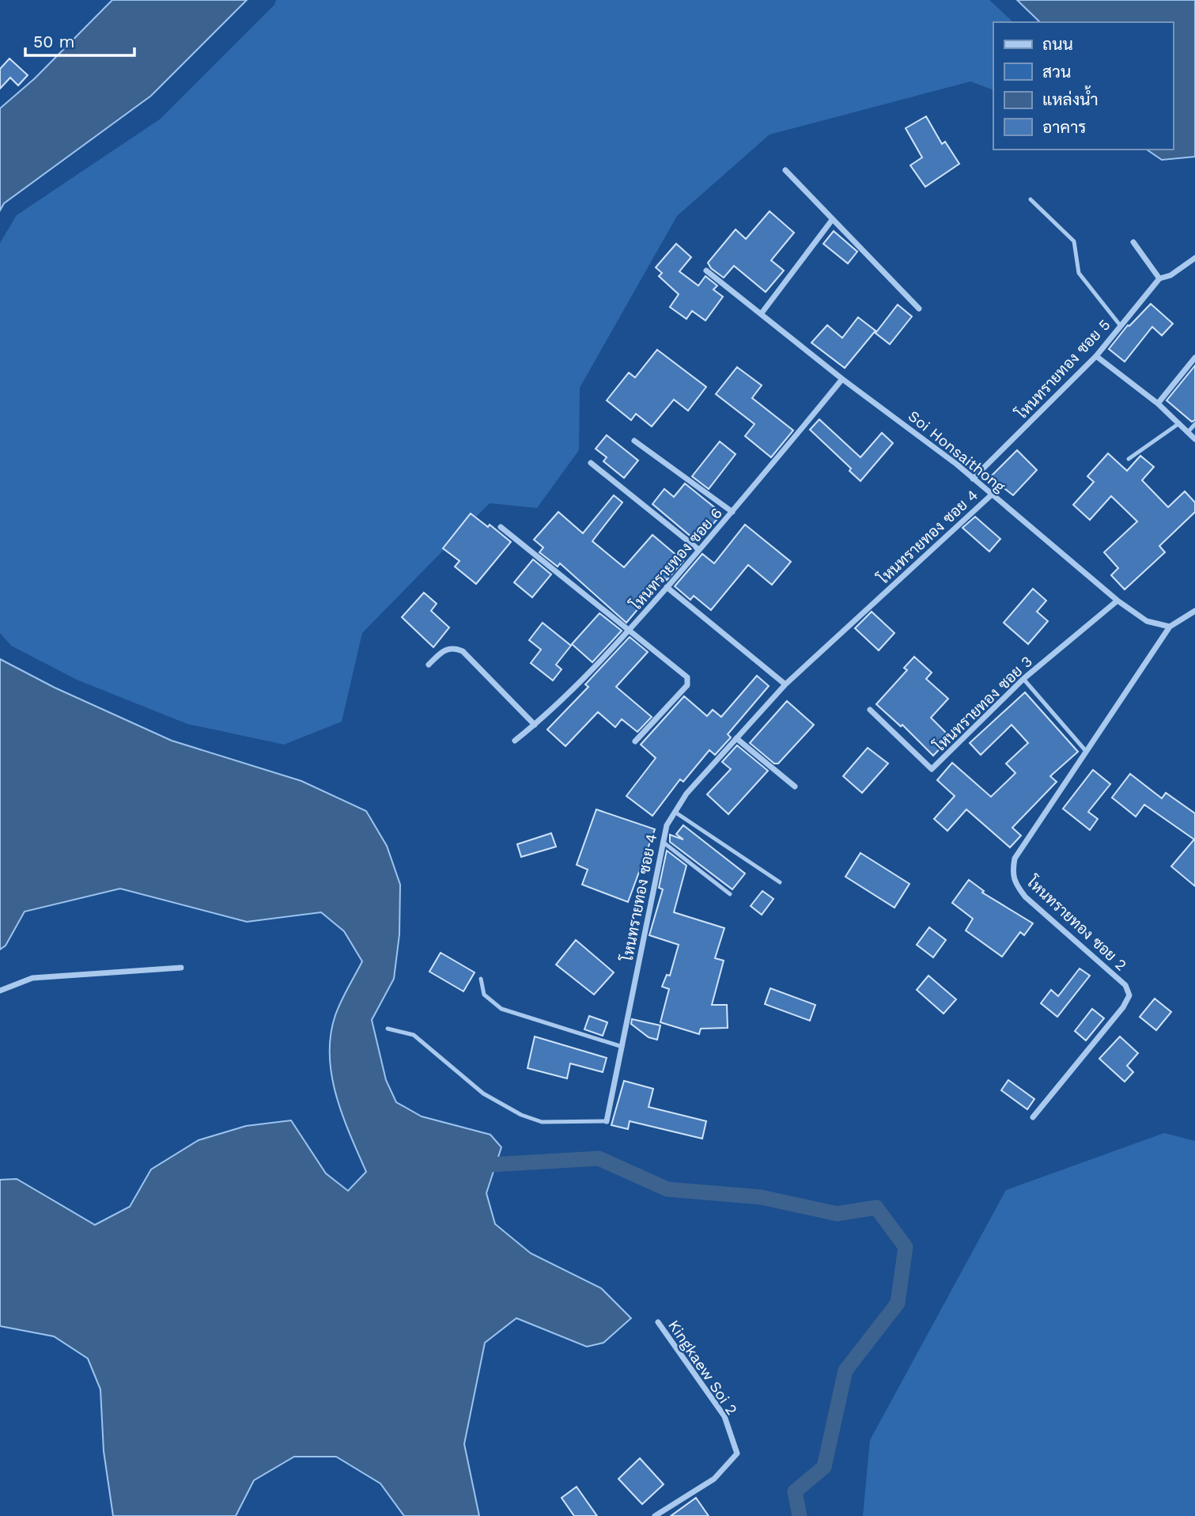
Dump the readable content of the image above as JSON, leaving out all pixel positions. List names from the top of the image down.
{
  "streets": {
    "street": [
      "โหนทรายทอง ซอย 5",
      "Soi Honsaithong",
      "โหนทรายทอง ซอย 4",
      "โหนทรายทอง ซอย 6",
      "โหนทรายทอง ซอย 3",
      "โหนทรายทอง ซอย 2",
      "Kingkaew Soi 2"
    ]
  },
  "crossings": [
    ["โหนทรายทอง ซอย 5", "Soi Honsaithong"],
    ["Soi Honsaithong", "โหนทรายทอง ซอย 4"],
    ["Soi Honsaithong", "โหนทรายทอง ซอย 6"],
    ["Soi Honsaithong", "โหนทรายทอง ซอย 3"],
    ["Soi Honsaithong", "โหนทรายทอง ซอย 2"]
  ],
  "legend": [
    "ถนน",
    "สวน",
    "แหล่งน้ำ",
    "อาคาร"
  ],
  "scale_bar": "50 m"
}
